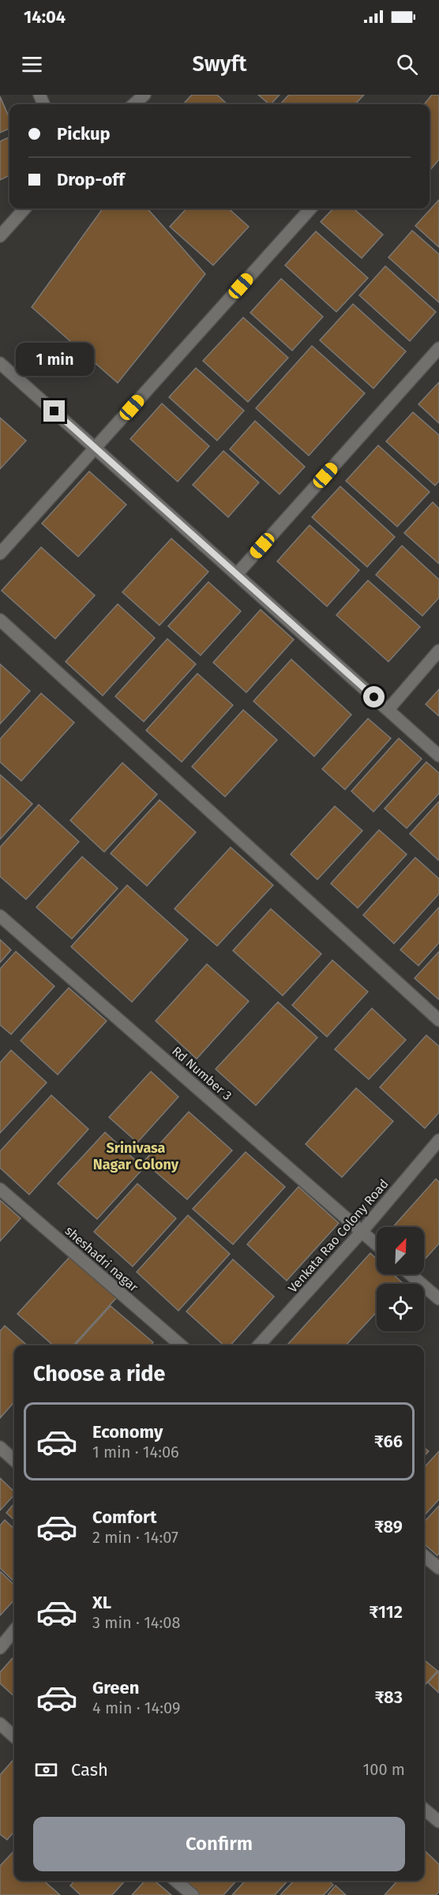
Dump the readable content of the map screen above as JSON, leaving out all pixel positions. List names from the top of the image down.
{
  "streets": {
    "street": ["Rd Number 3", "Venkata Rao Colony Road", "sheshadri nagar"]
  },
  "crossings": [
    ["Rd Number 3", "Venkata Rao Colony Road"]
  ],
  "districts": ["Srinivasa Nagar Colony"],
  "north": "top right",
  "page": {
    "status": "14:04",
    "header": "Swyft",
    "banner": ["Pickup", "Drop-off"],
    "bubble": "1 min",
    "heading": "Choose a ride",
    "list": [
      {
        "name": "Economy",
        "note": "1 min · 14:06",
        "value": "₹66"
      },
      {
        "name": "Comfort",
        "note": "2 min · 14:07",
        "value": "₹89"
      },
      {
        "name": "XL",
        "note": "3 min · 14:08",
        "value": "₹112"
      },
      {
        "name": "Green",
        "note": "4 min · 14:09",
        "value": "₹83"
      }
    ],
    "pay": ["Cash", "100 m"],
    "buttons": "Confirm"
  }
}
